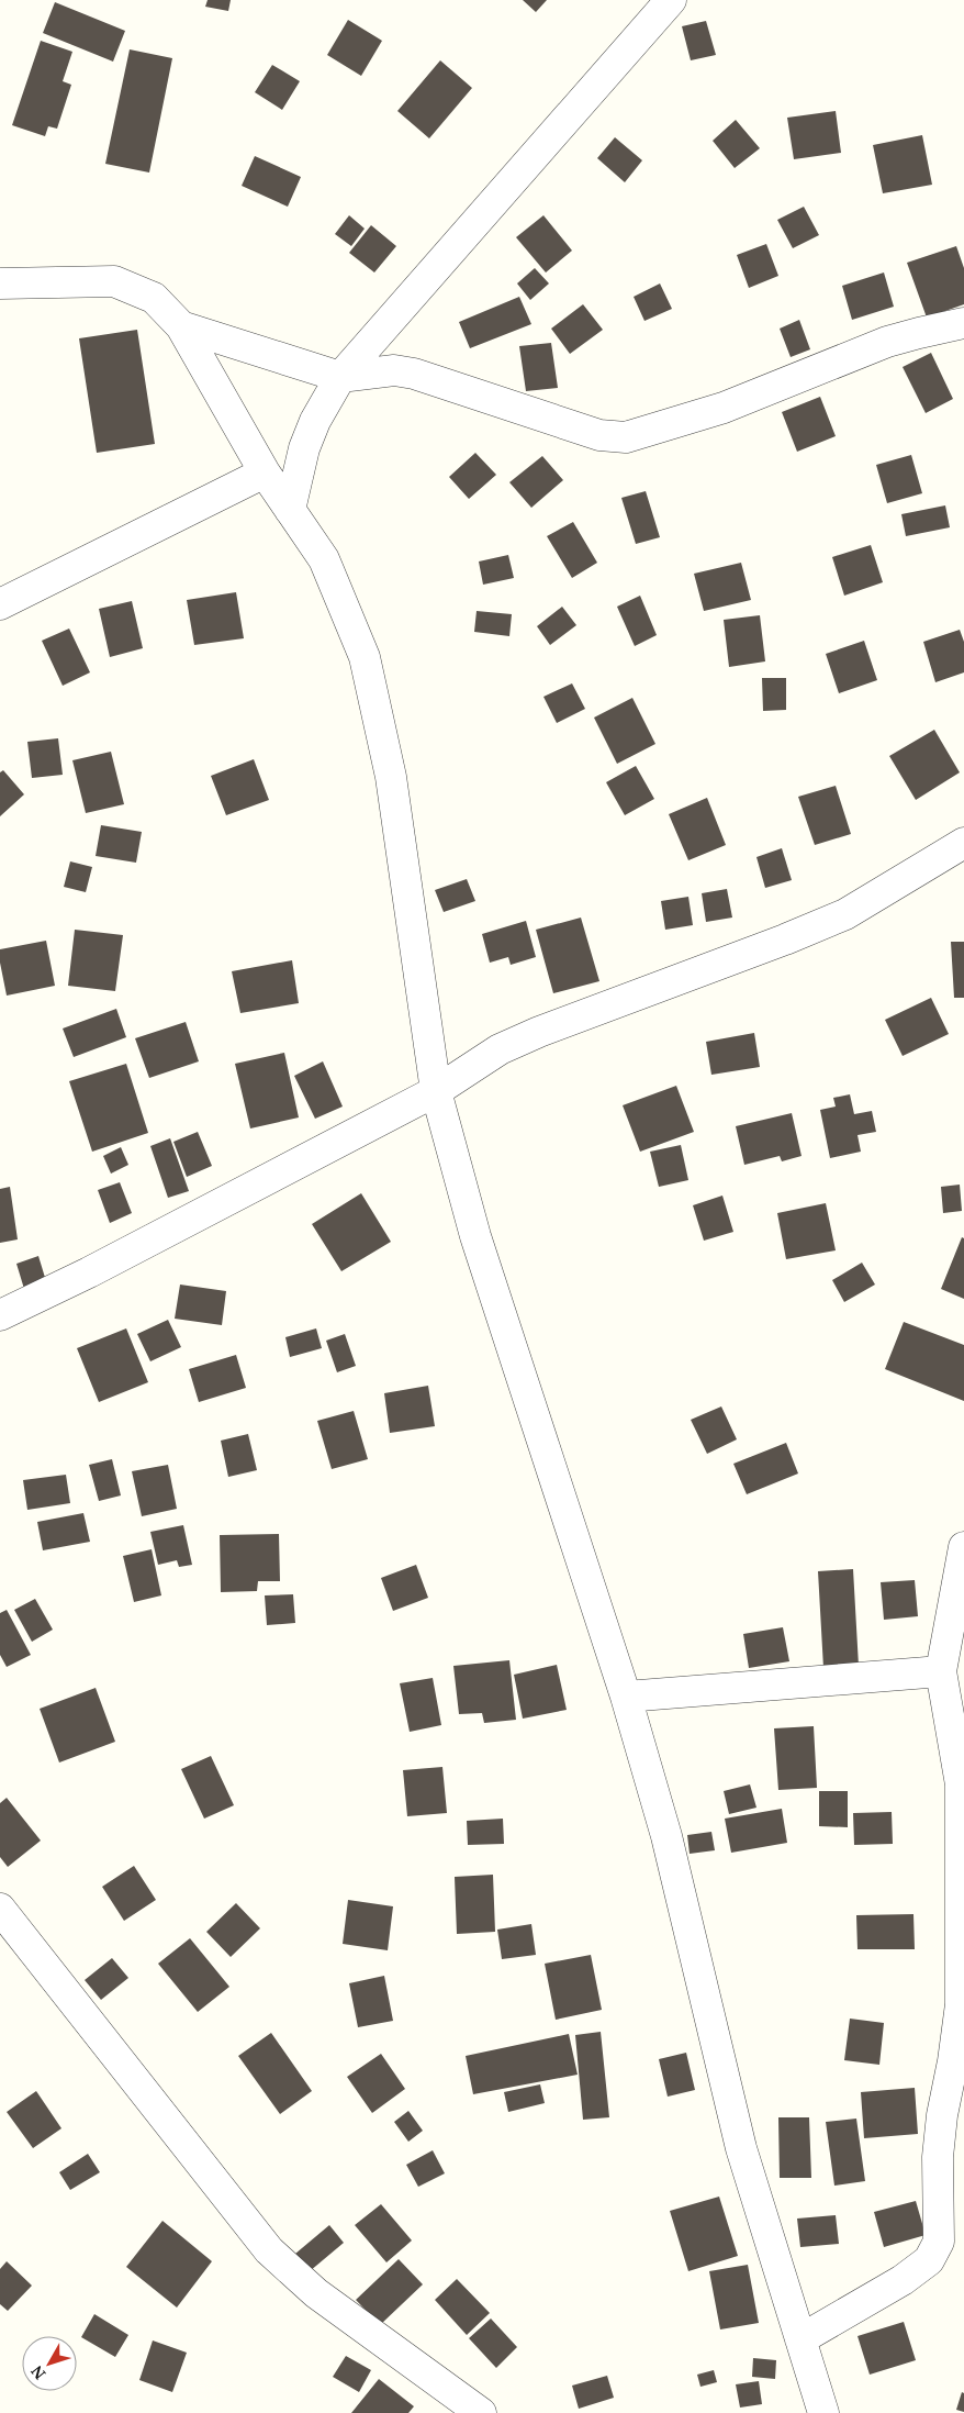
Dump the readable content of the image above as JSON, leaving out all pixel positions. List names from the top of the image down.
{
  "north": "bottom left"
}
